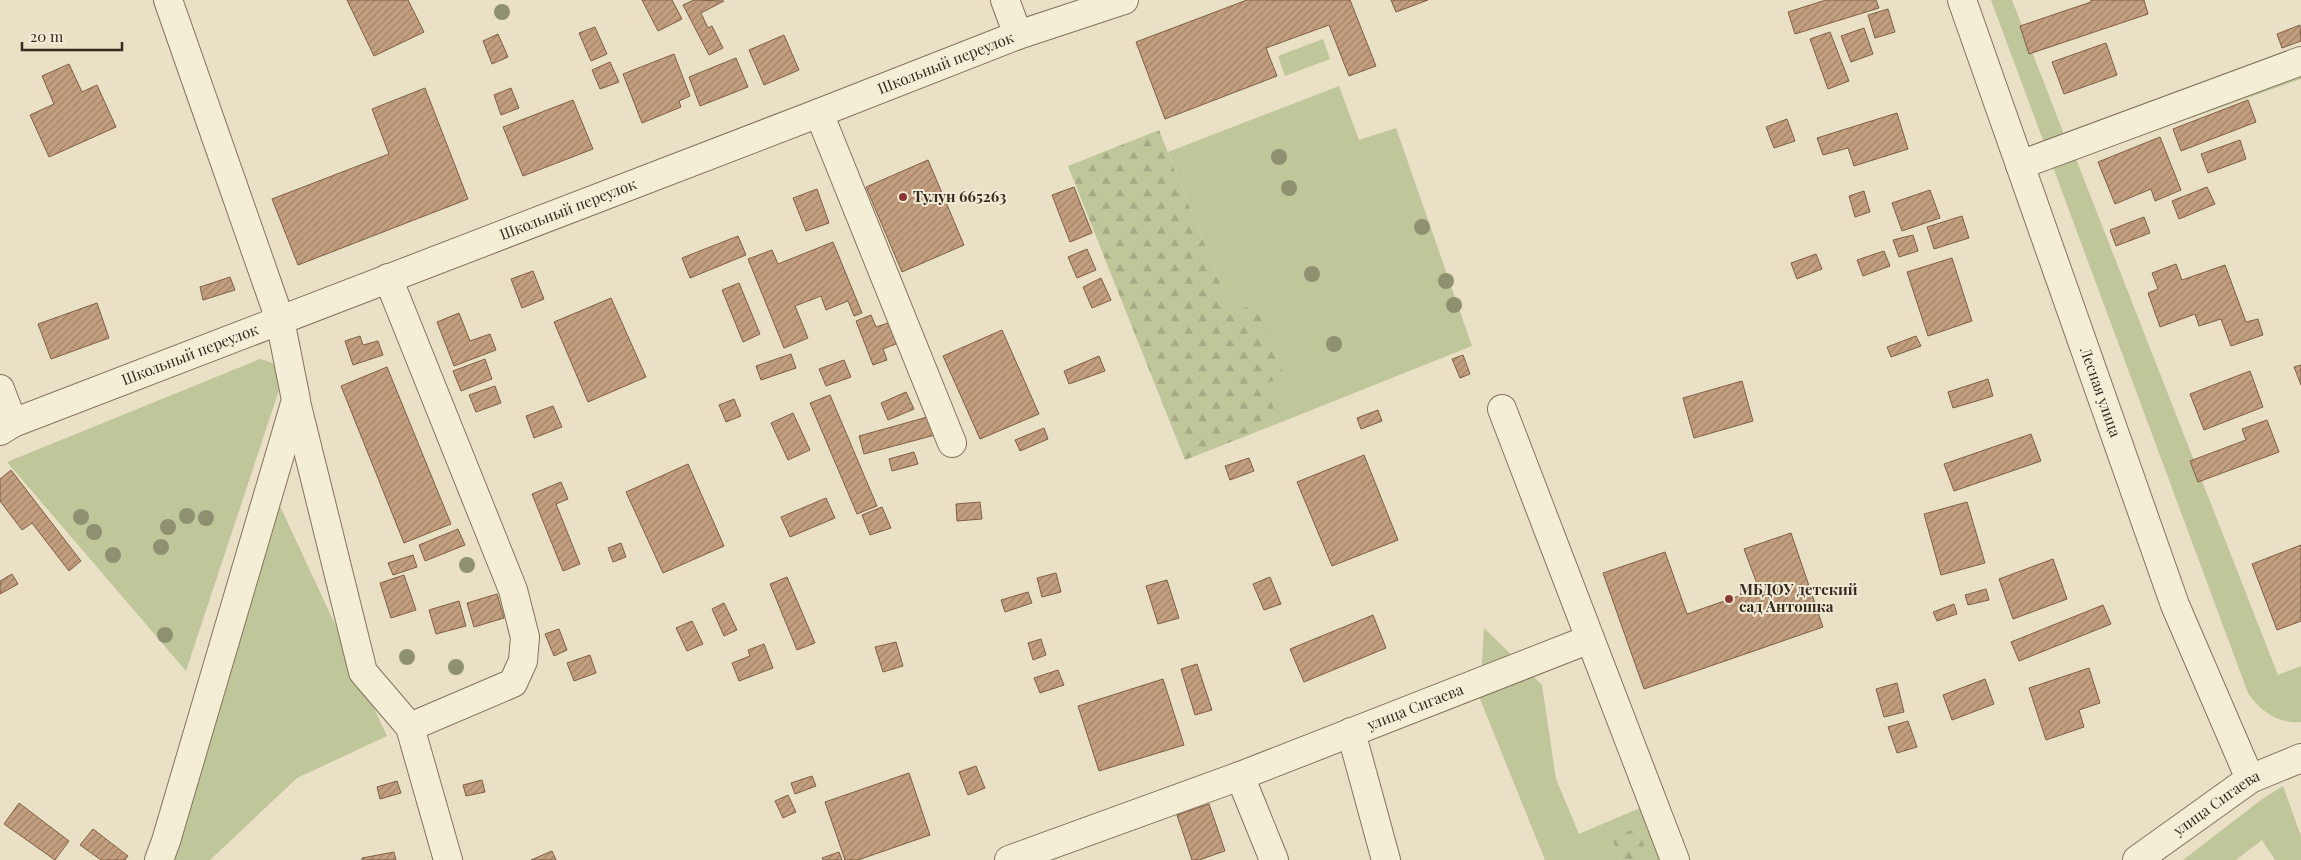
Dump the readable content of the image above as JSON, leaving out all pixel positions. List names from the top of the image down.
{
  "streets": {
    "street": ["Школьный переулок", "Лесная улица", "улица Сигаева"]
  },
  "crossings": [
    ["Лесная улица", "улица Сигаева"]
  ],
  "places": ["Тулун 665263", "МБДОУ детский сад Антошка"],
  "scale_bar": "20 m"
}
